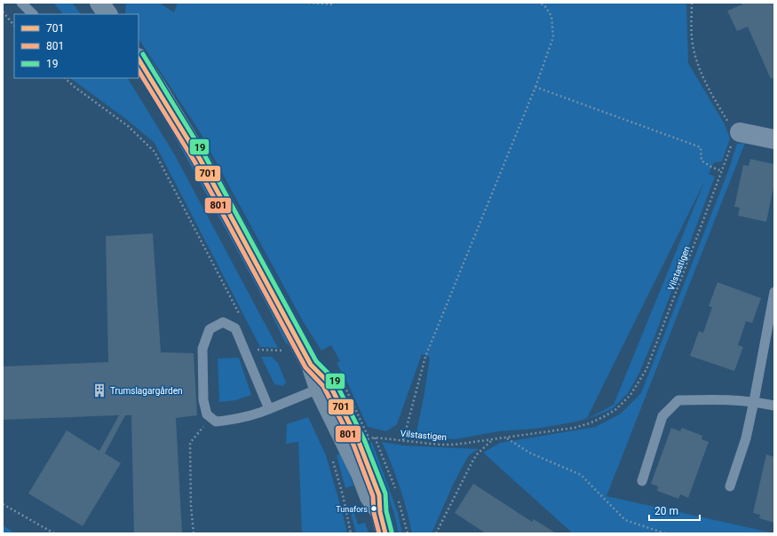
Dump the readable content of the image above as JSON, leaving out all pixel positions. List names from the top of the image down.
{
  "streets": {
    "path": ["Vilstastigen"]
  },
  "places": {
    "building": ["Trumslagargården"],
    "other": ["Tunafors"]
  },
  "lines": ["transit line 19", "transit line 701", "transit line 801"],
  "legend": ["701", "801", "19"],
  "scale_bar": "20 m"
}
